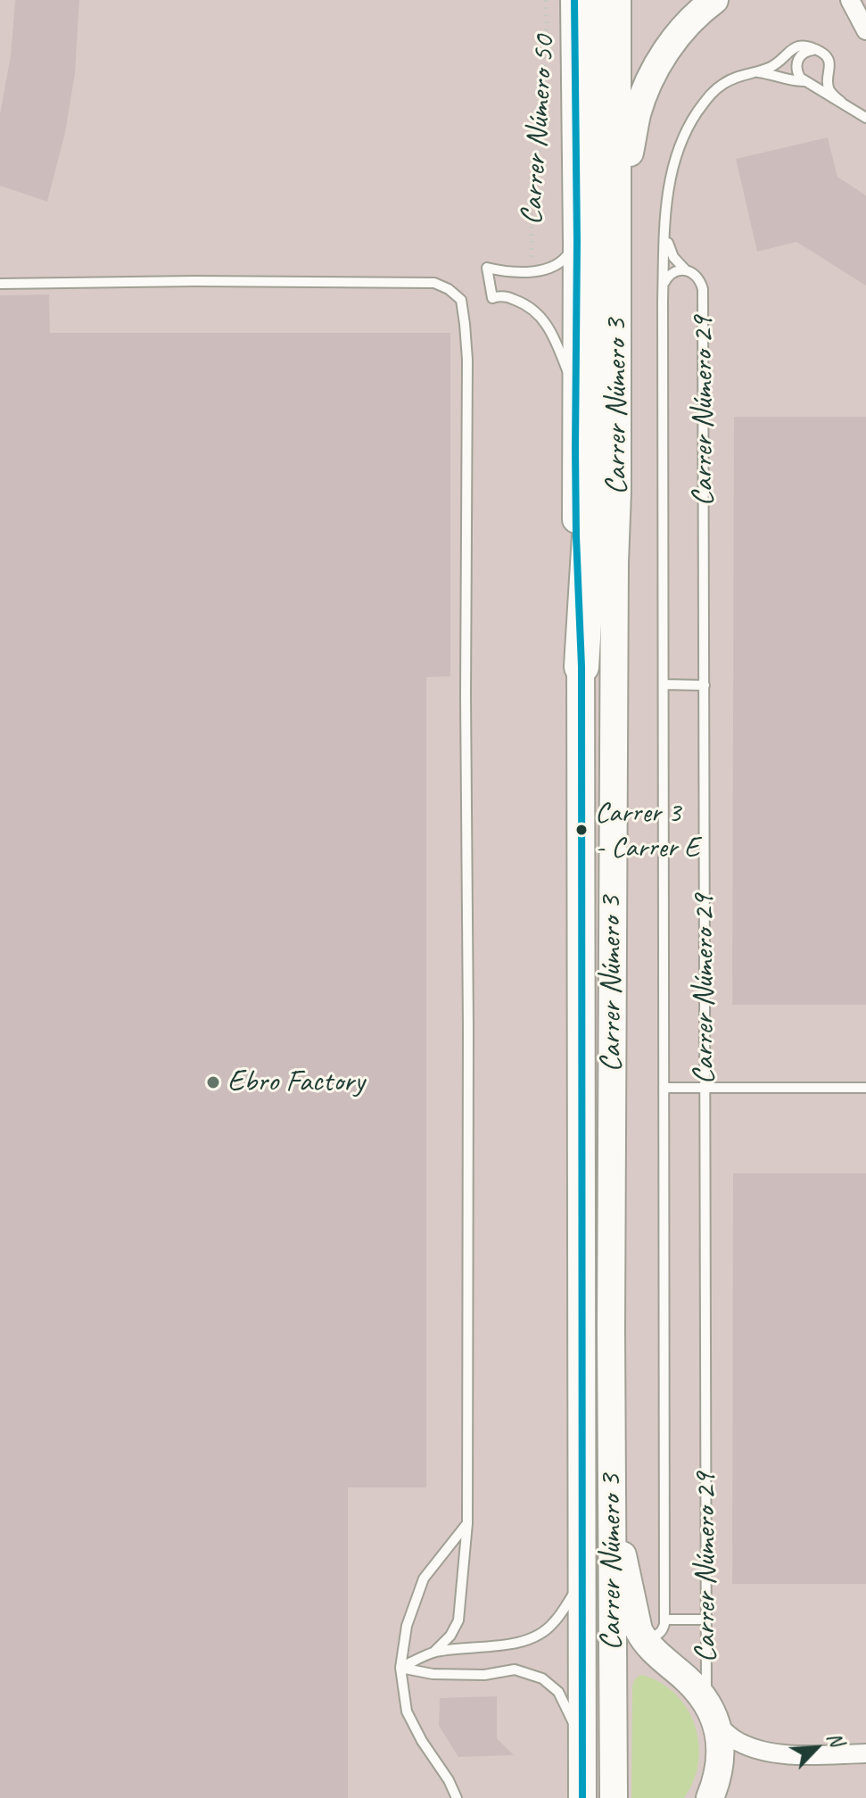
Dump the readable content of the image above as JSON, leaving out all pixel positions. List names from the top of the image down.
{
  "streets": {
    "main road": ["Carrer Número 50", "Carrer Número 3"],
    "lane": ["Carrer Número 29"]
  },
  "crossings": [
    ["Carrer Número 50", "Carrer Número 3"]
  ],
  "places": ["Carrer 3 - Carrer E", "Ebro Factory"],
  "north": "top right"
}
